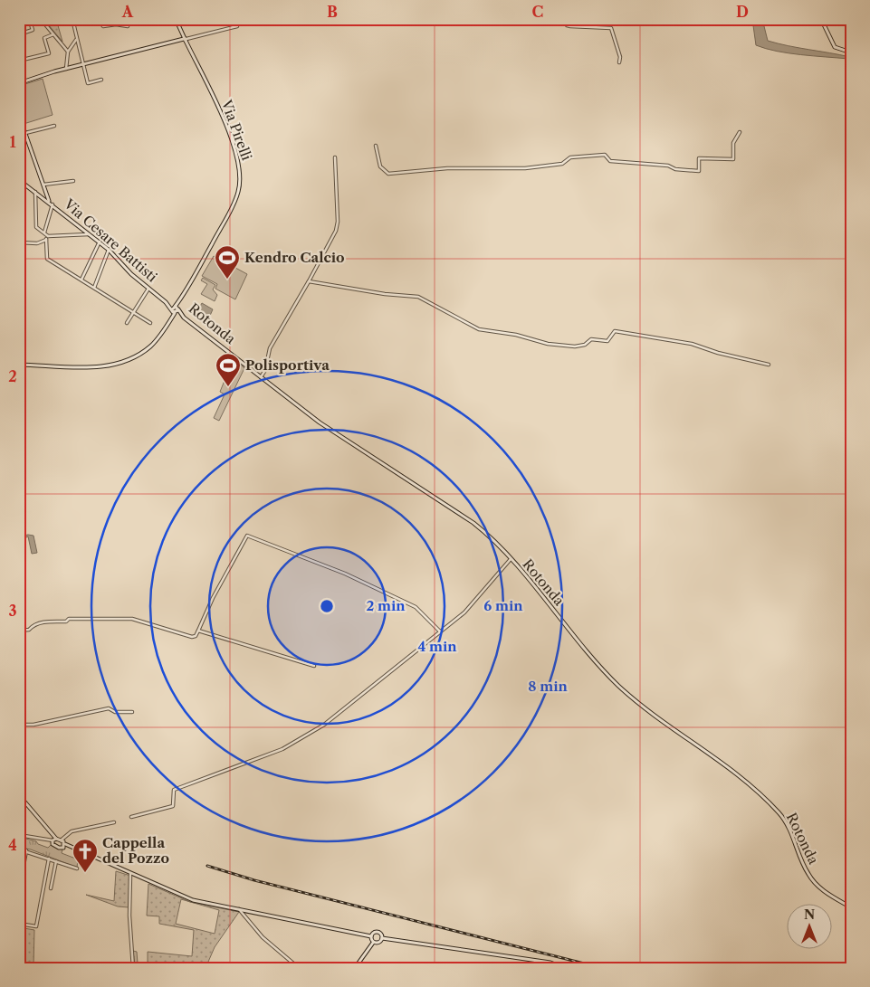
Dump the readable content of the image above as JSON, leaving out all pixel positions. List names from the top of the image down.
{
  "streets": {
    "main road": ["Via Pirelli", "Via Cesare Battisti", "Rotonda"]
  },
  "crossings": [
    ["Via Pirelli", "Via Cesare Battisti"],
    ["Via Pirelli", "Rotonda"],
    ["Via Cesare Battisti", "Rotonda"]
  ],
  "places": {
    "sports": ["Kendro Calcio", "Polisportiva"],
    "church": ["Cappella del Pozzo"]
  },
  "north": "top",
  "grid": {
    "columns": [
      "A",
      "B",
      "C",
      "D"
    ],
    "rows": [
      "1",
      "2",
      "3",
      "4"
    ]
  },
  "rings": [
    "2 min",
    "6 min",
    "4 min",
    "8 min"
  ]
}
